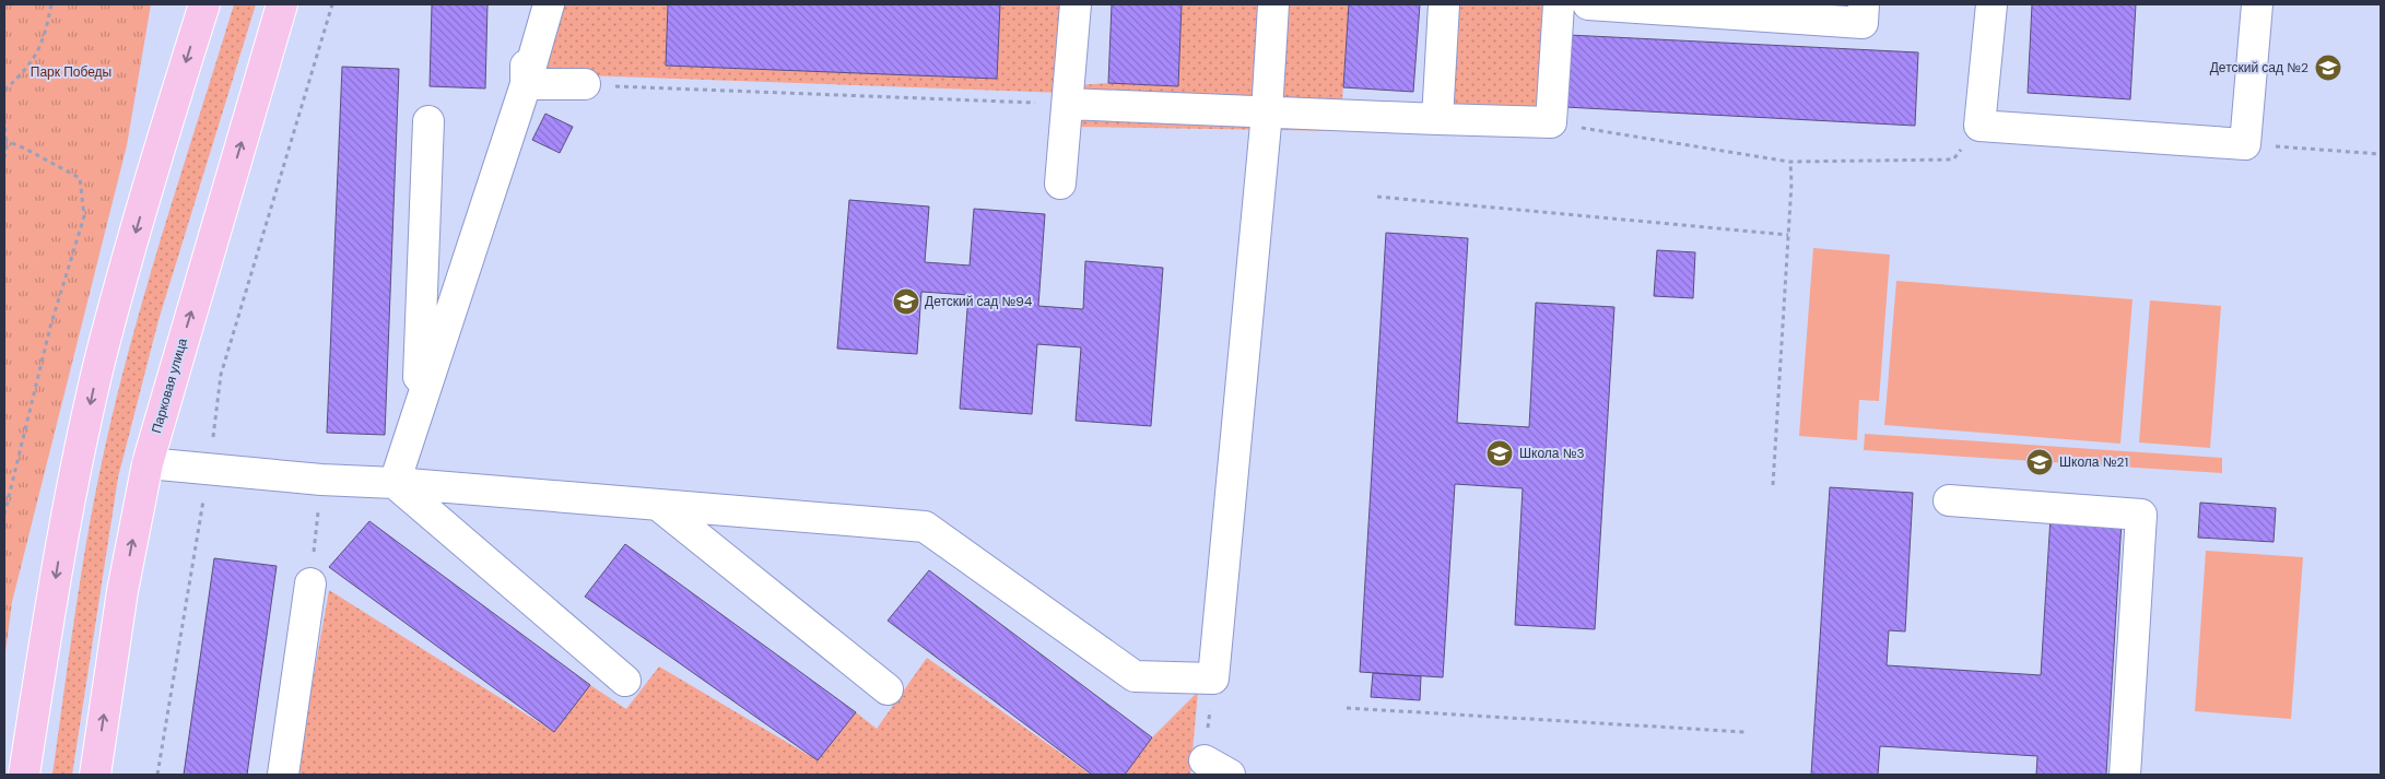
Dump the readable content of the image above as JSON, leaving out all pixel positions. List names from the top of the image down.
{
  "streets": {
    "main road": ["Парковая улица"]
  },
  "parks": ["Парк Победы"],
  "places": {
    "school or university": [
      "Детский сад №2",
      "Детский сад №94",
      "Школа №3",
      "Школа №21"
    ]
  }
}
